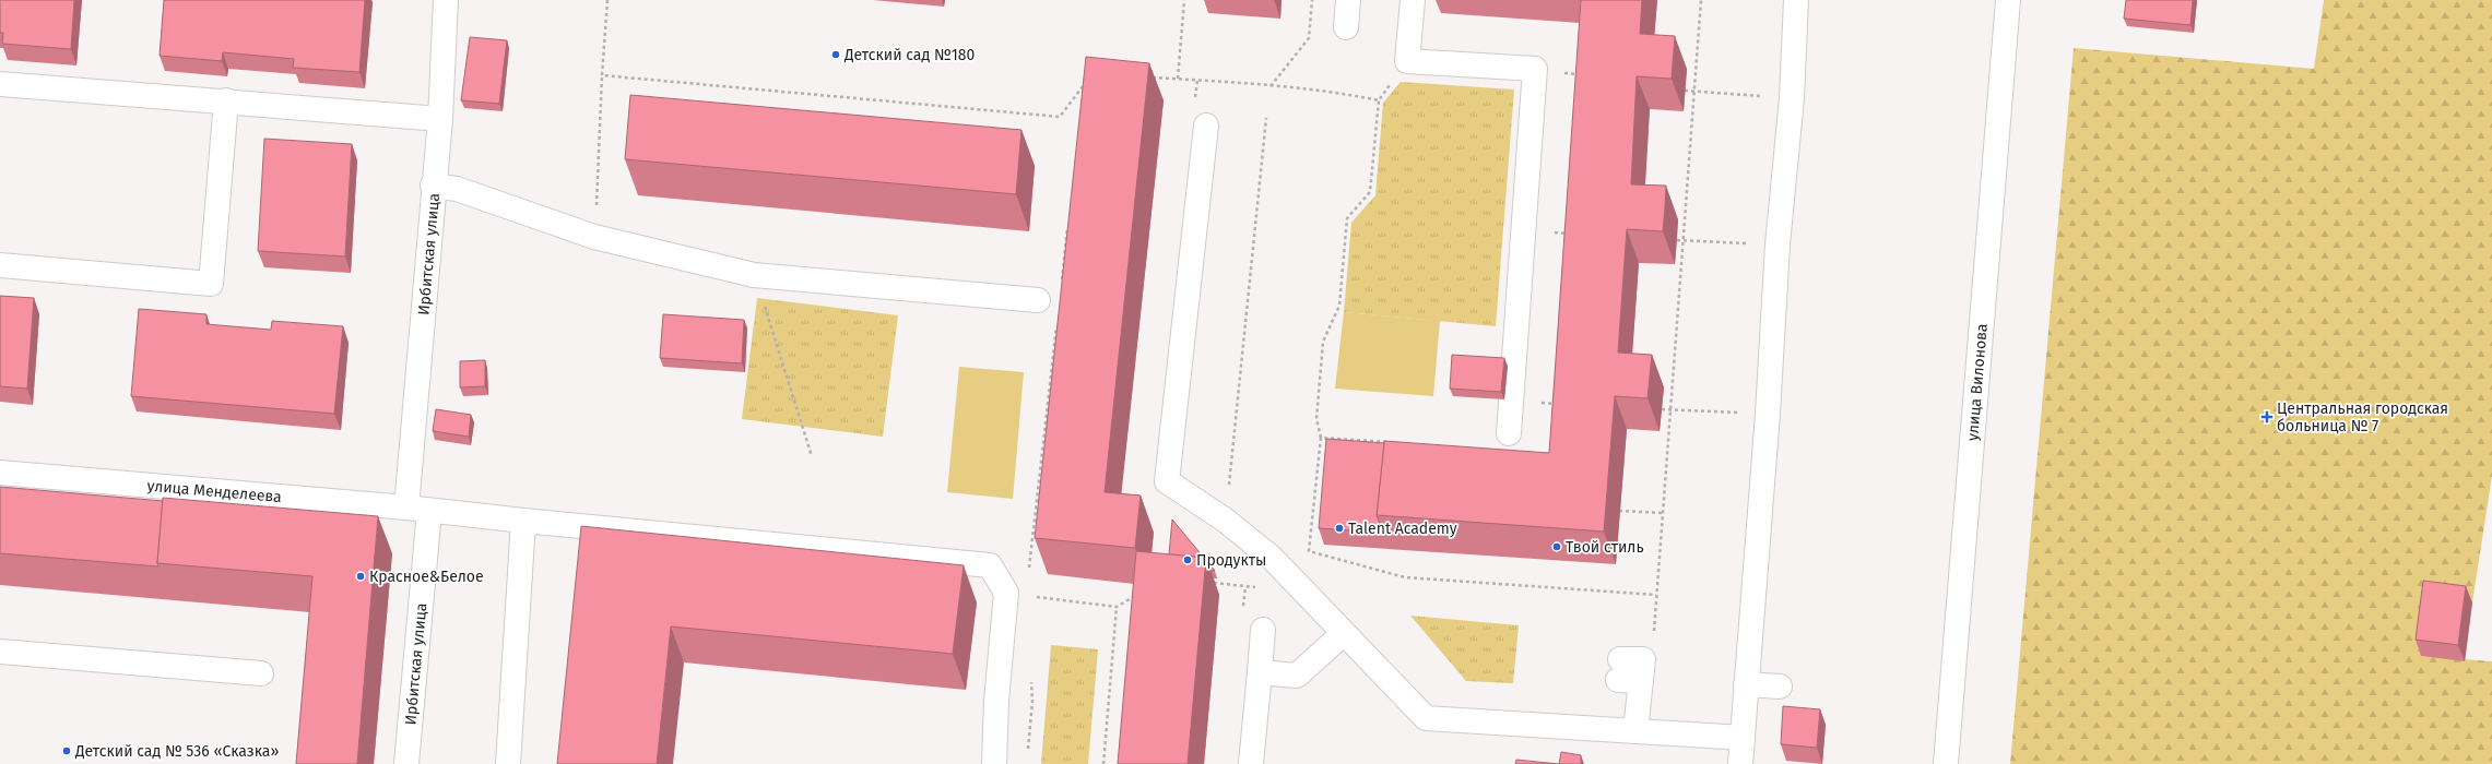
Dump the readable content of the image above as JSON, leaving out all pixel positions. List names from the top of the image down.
{
  "streets": {
    "street": ["Ирбитская улица", "улица Вилонова", "улица Менделеева"]
  },
  "crossings": [
    ["Ирбитская улица", "улица Менделеева"]
  ],
  "places": {
    "other": [
      "Детский сад №180",
      "Talent Academy",
      "Твой стиль",
      "Продукты",
      "Красное&Белое",
      "Детский сад № 536 «Сказка»"
    ],
    "health": ["Центральная городская больница № 7"]
  }
}
